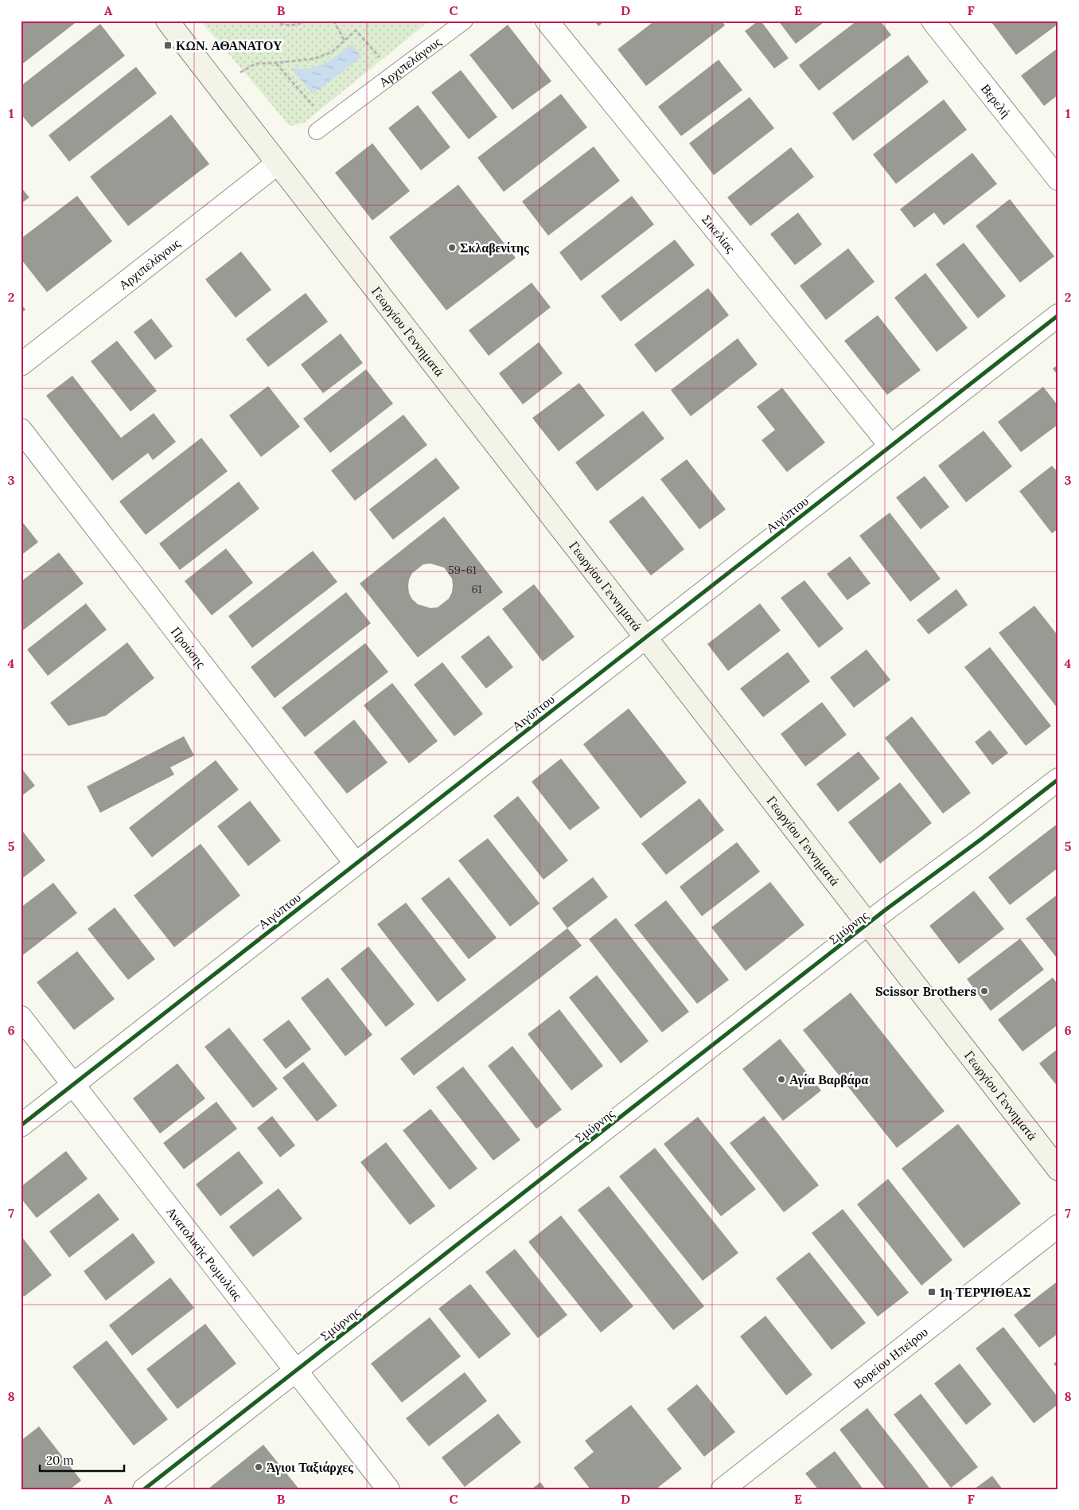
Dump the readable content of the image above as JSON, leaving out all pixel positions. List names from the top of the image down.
{
  "streets": {
    "main road": ["Γεωργίου Γεννηματά"],
    "street": [
      "Αρχιπελάγους",
      "Βερελή",
      "Σικελίας",
      "Αιγύπτου",
      "Προύσης",
      "Σμύρνης",
      "Ανατολικής Ρωμυλίας",
      "Βορείου Ηπείρου"
    ]
  },
  "crossings": [
    ["Αρχιπελάγους", "Γεωργίου Γεννηματά"],
    ["Σικελίας", "Αιγύπτου"],
    ["Γεωργίου Γεννηματά", "Αιγύπτου"],
    ["Γεωργίου Γεννηματά", "Σμύρνης"],
    ["Αιγύπτου", "Προύσης"],
    ["Αιγύπτου", "Ανατολικής Ρωμυλίας"],
    ["Σμύρνης", "Ανατολικής Ρωμυλίας"]
  ],
  "places": {
    "transit": ["ΚΩΝ. ΑΘΑΝΑΤΟΥ", "1η ΤΕΡΨΙΘΕΑΣ"],
    "other": [
      "Σκλαβενίτης",
      "Scissor Brothers",
      "Αγία Βαρβάρα",
      "Άγιοι Ταξιάρχες"
    ]
  },
  "house_numbers": ["59-61", "61"],
  "scale_bar": "20 m",
  "grid": {
    "columns": [
      "A",
      "B",
      "C",
      "D",
      "E",
      "F"
    ],
    "rows": [
      "1",
      "2",
      "3",
      "4",
      "5",
      "6",
      "7",
      "8"
    ]
  }
}
